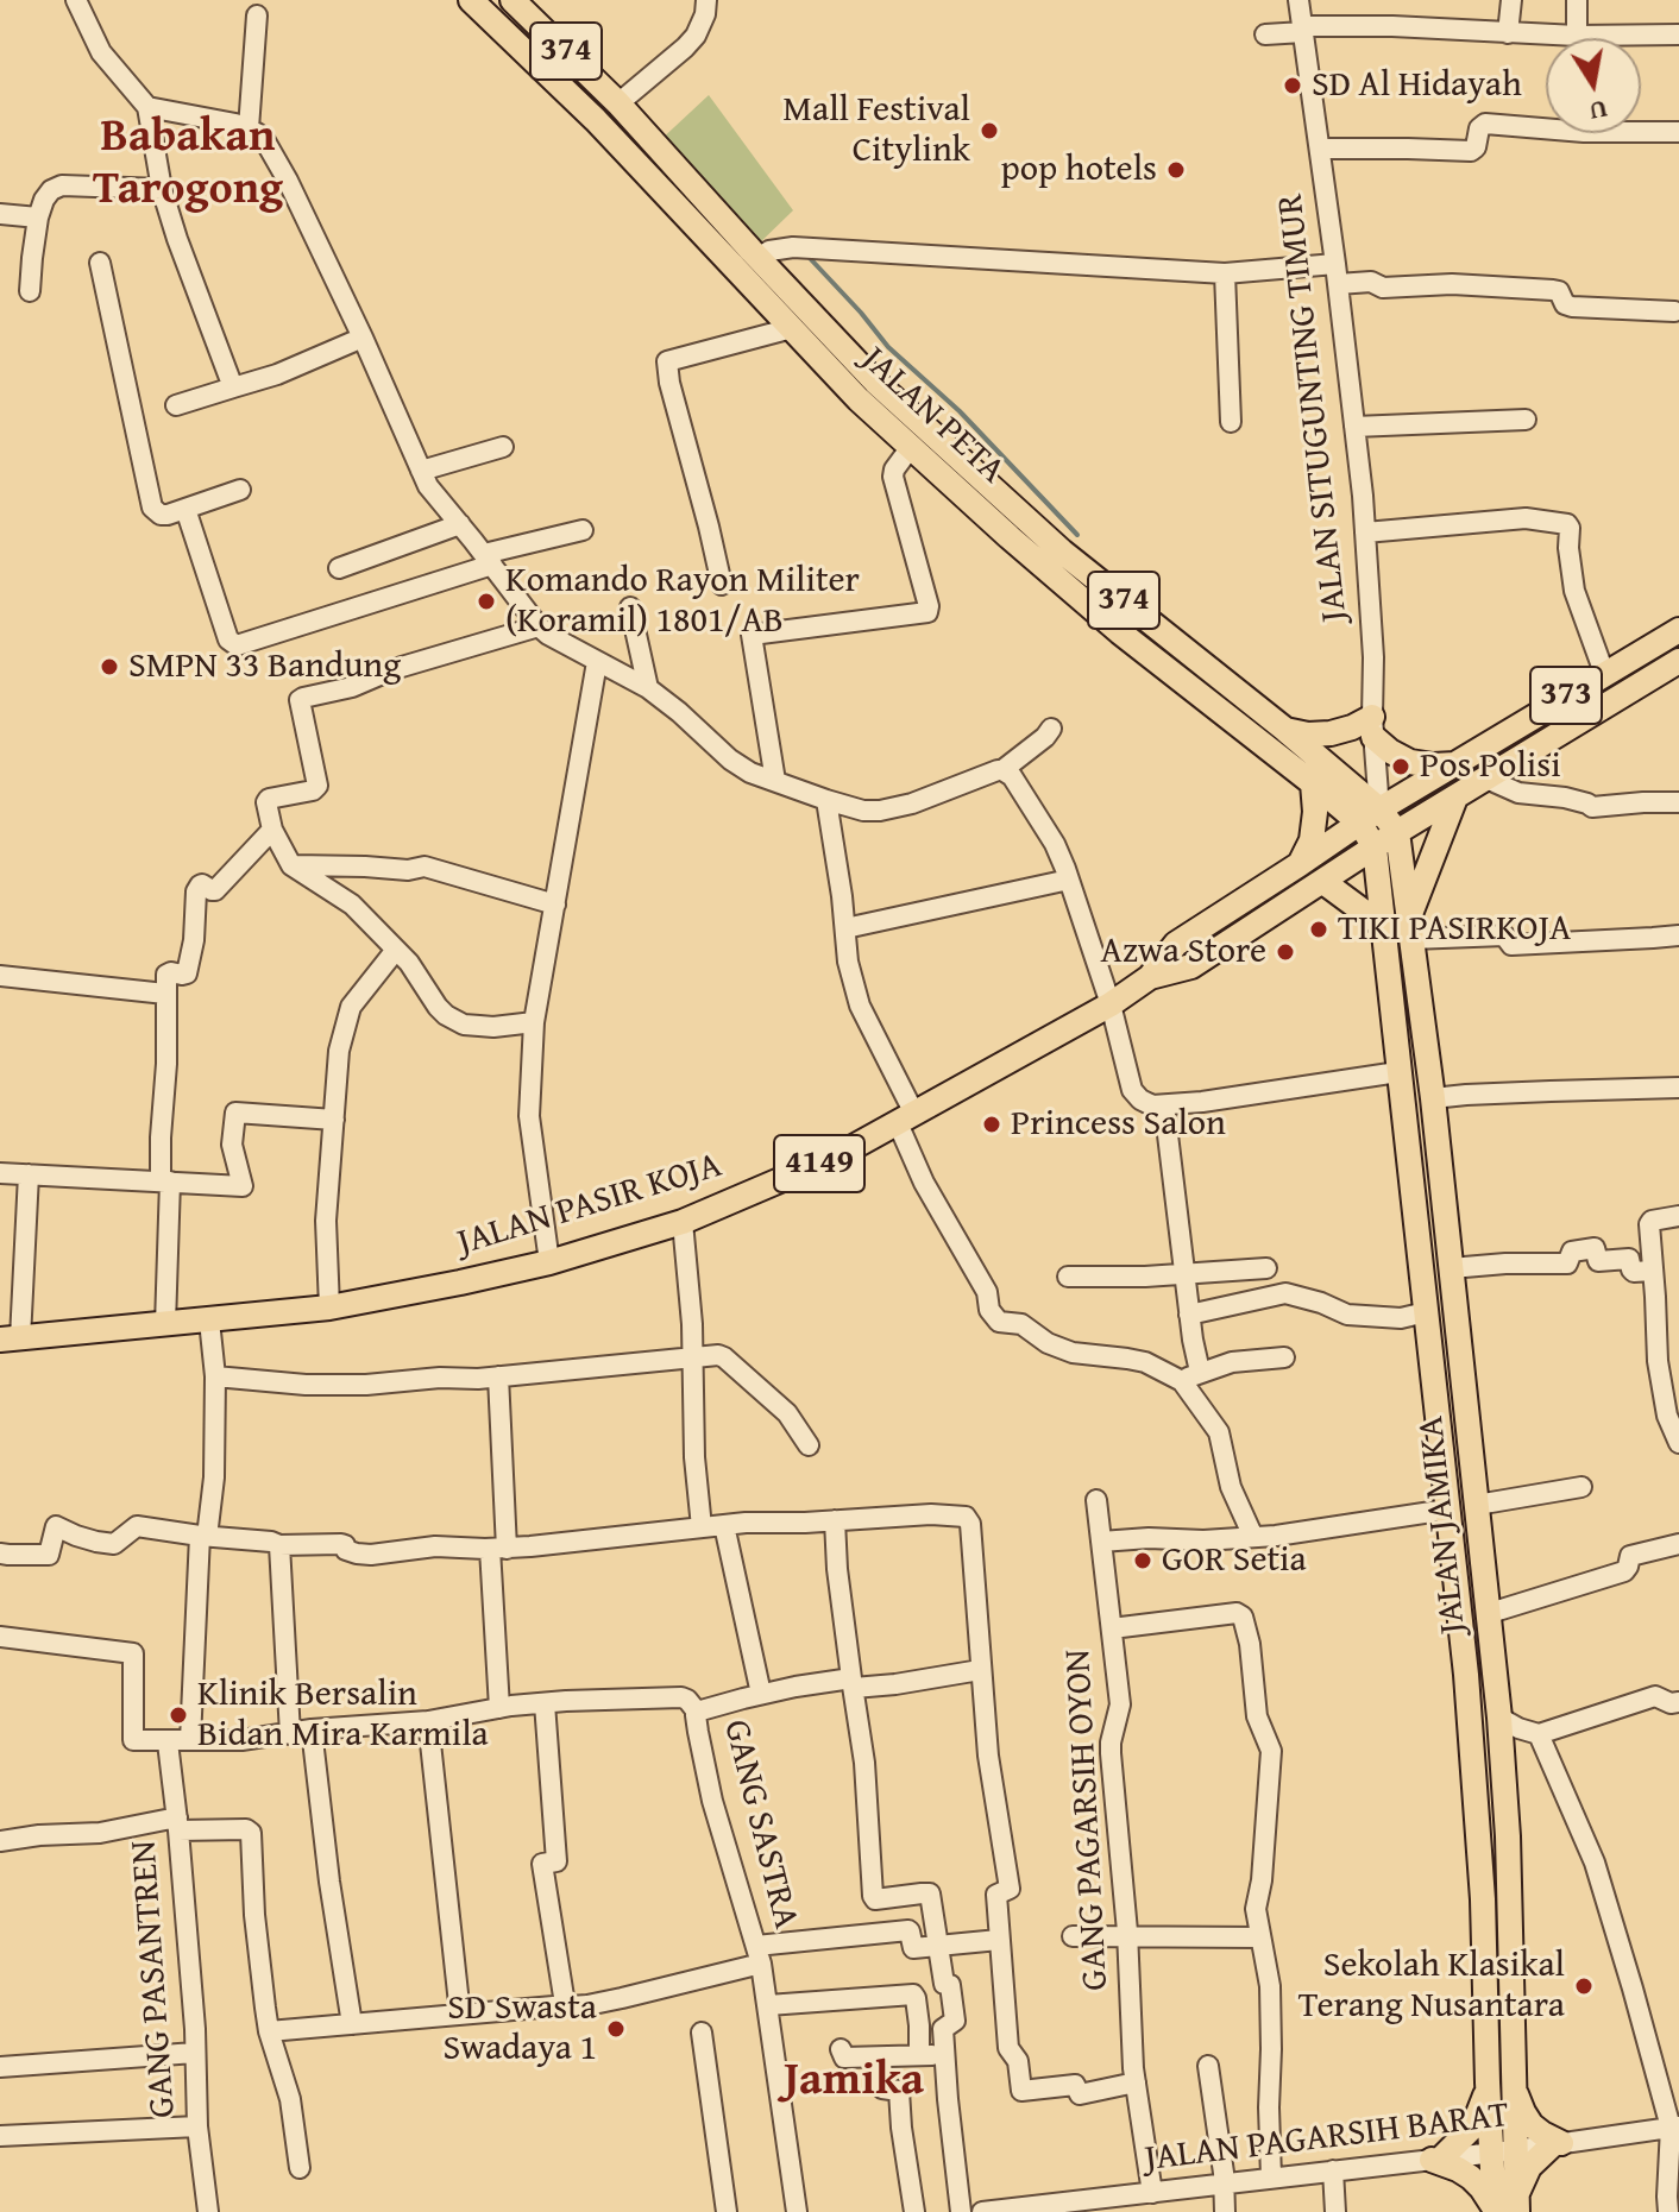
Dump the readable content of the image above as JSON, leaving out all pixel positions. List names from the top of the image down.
{
  "streets": {
    "main road": [
      "374",
      "JALAN PETA",
      "373",
      "4149",
      "JALAN PASIR KOJA",
      "JALAN JAMIKA"
    ],
    "street": [
      "JALAN SITUGUNTING TIMUR",
      "GANG PAGARSIH OYON",
      "GANG SASTRA",
      "GANG PASANTREN",
      "JALAN PAGARSIH BARAT"
    ]
  },
  "crossings": [
    ["JALAN SITUGUNTING TIMUR", "JALAN PETA"],
    ["JALAN SITUGUNTING TIMUR", "373"],
    ["JALAN SITUGUNTING TIMUR", "JALAN PASIR KOJA"],
    ["JALAN PETA", "373"],
    ["JALAN PETA", "JALAN PASIR KOJA"],
    ["JALAN PETA", "JALAN JAMIKA"],
    ["373", "JALAN PASIR KOJA"],
    ["373", "JALAN JAMIKA"],
    ["JALAN PASIR KOJA", "JALAN JAMIKA"],
    ["JALAN JAMIKA", "JALAN PAGARSIH BARAT"],
    ["GANG PAGARSIH OYON", "JALAN PAGARSIH BARAT"]
  ],
  "districts": ["Babakan Tarogong", "Jamika"],
  "places": [
    "SD Al Hidayah",
    "Mall Festival Citylink",
    "pop hotels",
    "Komando Rayon Militer (Koramil) 1801/AB",
    "SMPN 33 Bandung",
    "Pos Polisi",
    "TIKI PASIRKOJA",
    "Azwa Store",
    "Princess Salon",
    "GOR Setia",
    "Klinik Bersalin Bidan Mira Karmila",
    "Sekolah Klasikal Terang Nusantara",
    "SD Swasta Swadaya 1"
  ],
  "north": "bottom"
}
